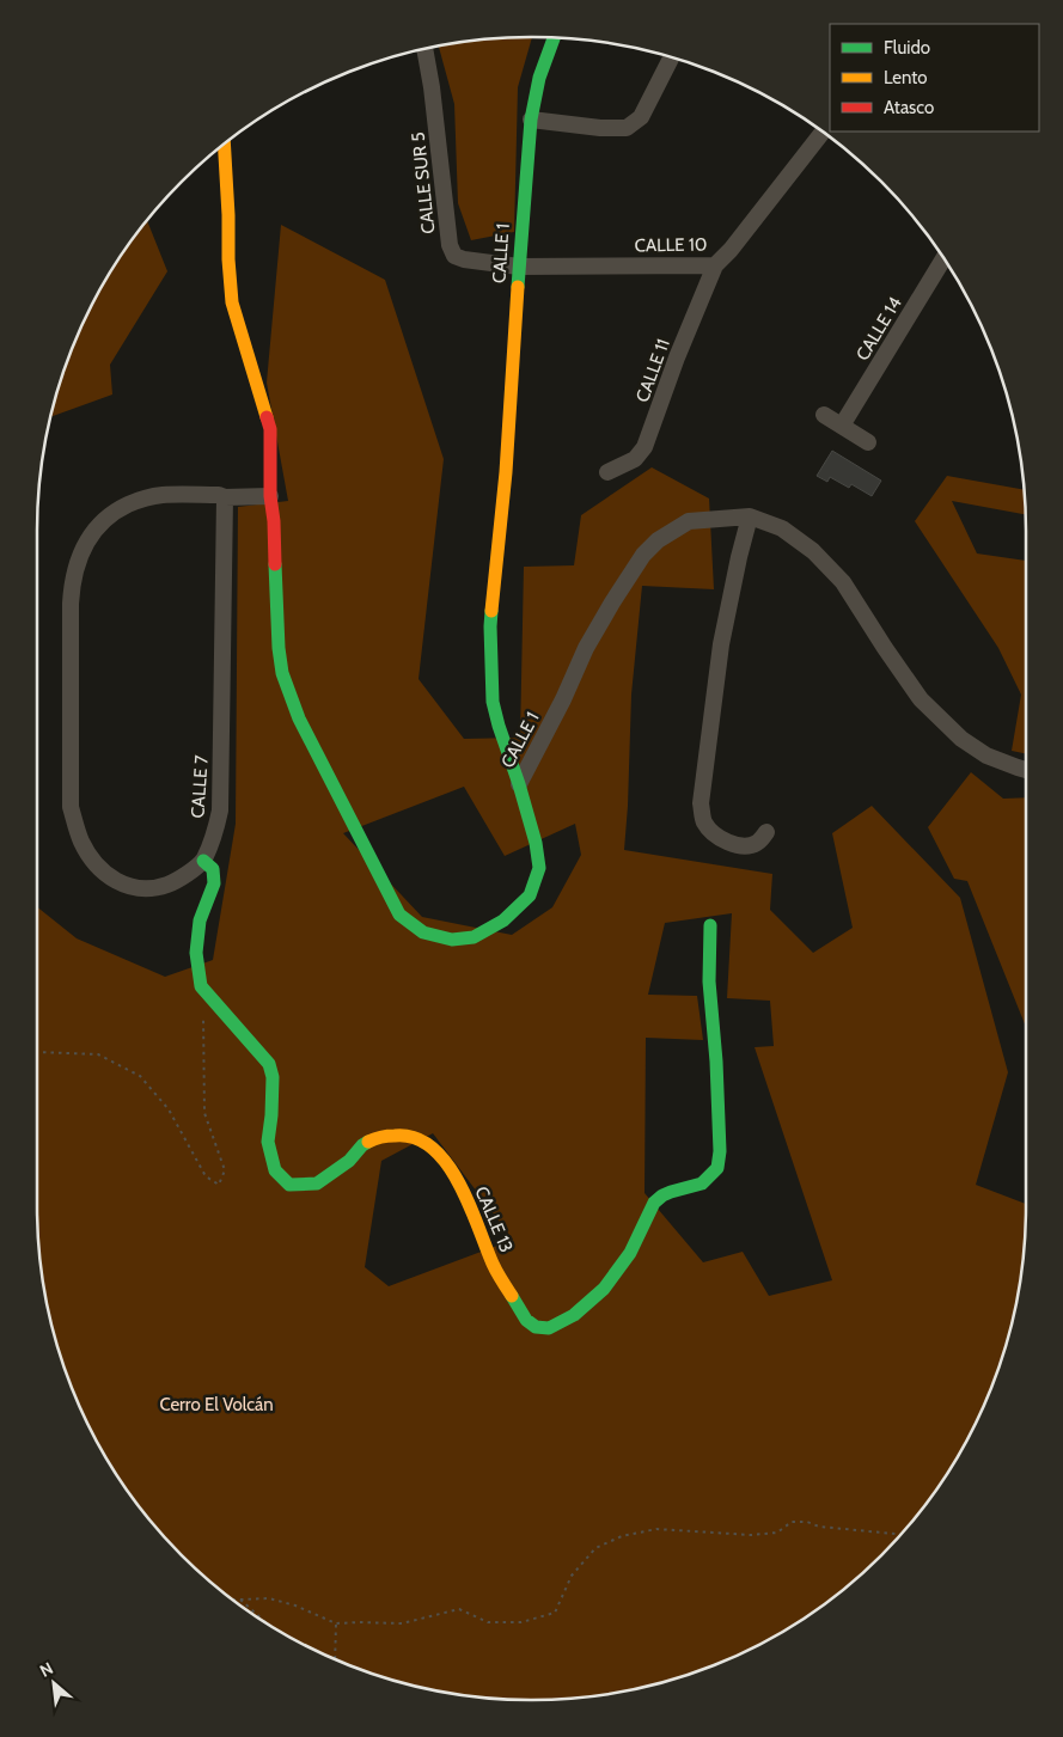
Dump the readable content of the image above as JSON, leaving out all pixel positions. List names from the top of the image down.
{
  "streets": {
    "street": [
      "CALLE SUR 5",
      "CALLE 10",
      "CALLE 1",
      "CALLE 14",
      "CALLE 11",
      "CALLE 7",
      "CALLE 13"
    ]
  },
  "crossings": [
    ["CALLE SUR 5", "CALLE 10"],
    ["CALLE SUR 5", "CALLE 1"],
    ["CALLE 10", "CALLE 1"],
    ["CALLE 10", "CALLE 11"]
  ],
  "parks": ["Cerro El Volcán"],
  "legend": ["Fluido", "Lento", "Atasco"],
  "north": "top left"
}
